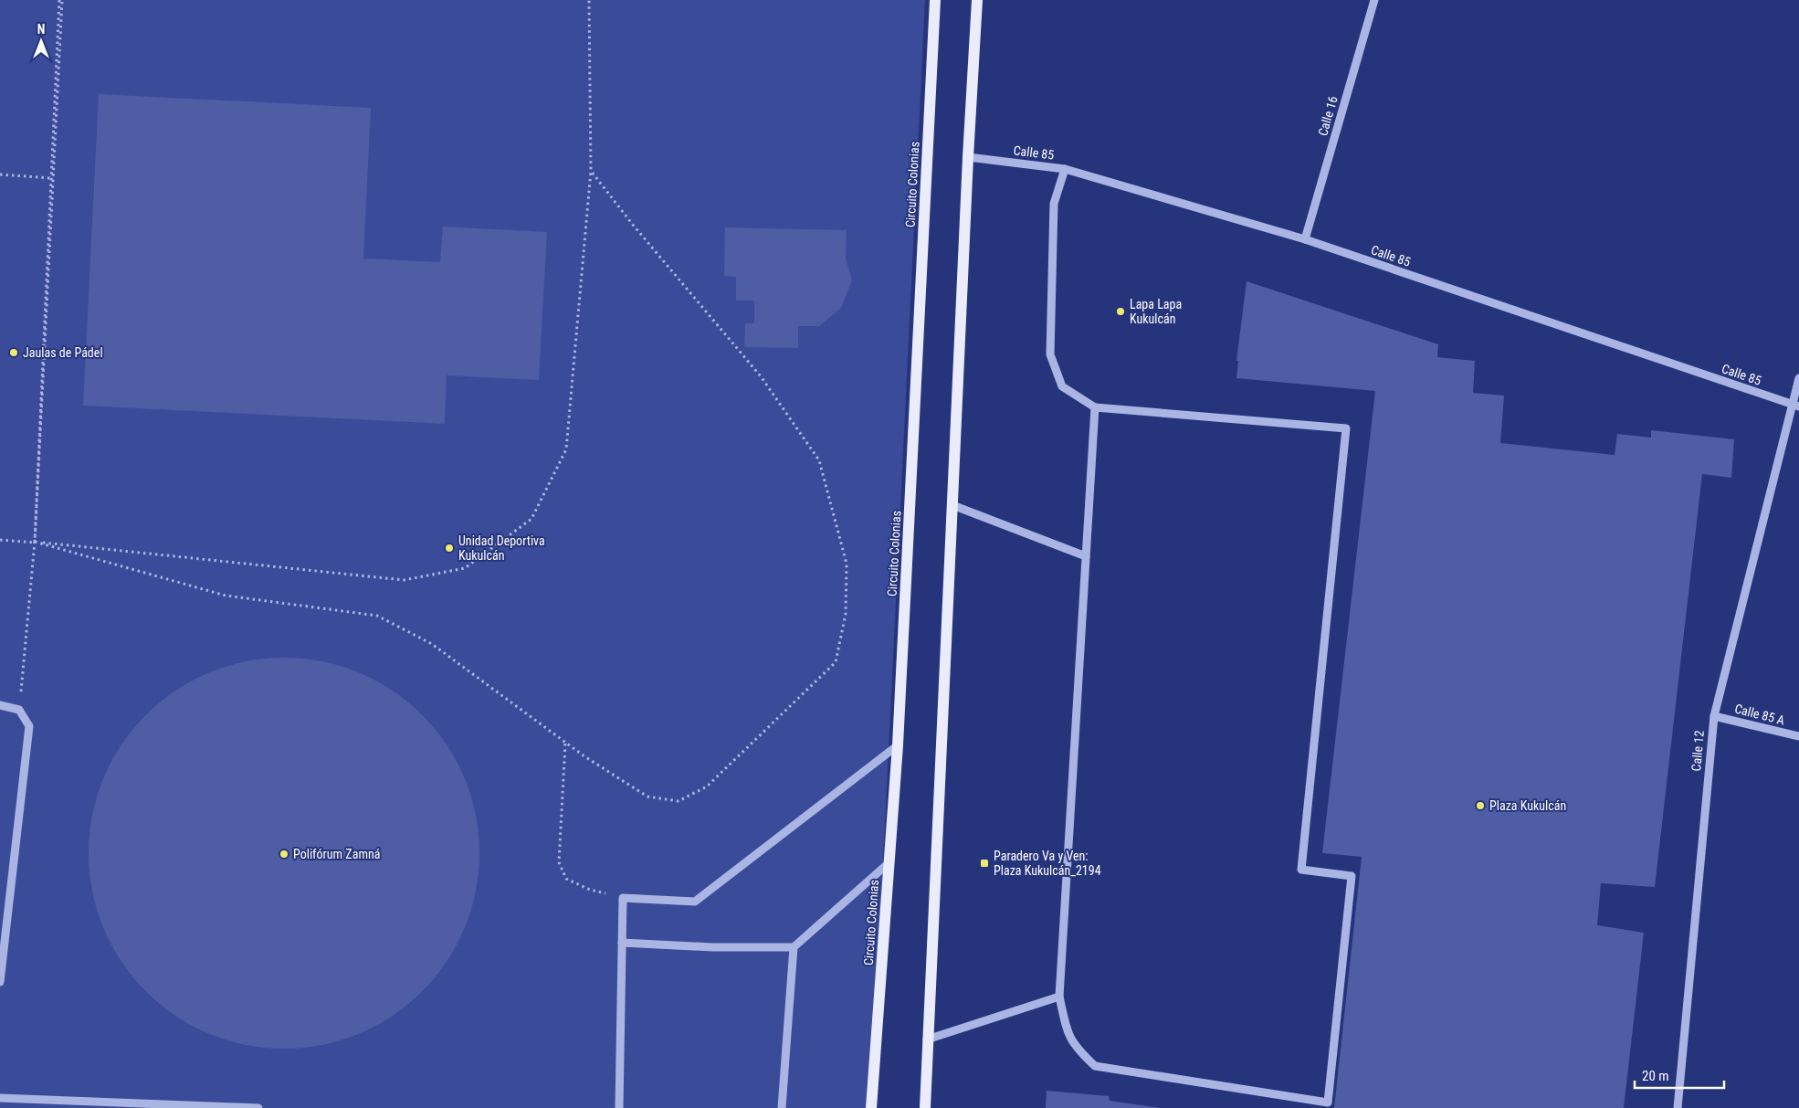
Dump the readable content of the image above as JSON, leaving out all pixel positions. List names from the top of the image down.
{
  "streets": {
    "main road": ["Circuito Colonias"],
    "street": [
      "Calle 16",
      "Calle 85",
      "Calle 85 A",
      "Calle 12"
    ]
  },
  "crossings": [
    ["Calle 16", "Calle 85"],
    ["Calle 85", "Calle 12"],
    ["Calle 85 A", "Calle 12"]
  ],
  "places": {
    "other": [
      "Lapa Lapa Kukulcán",
      "Jaulas de Pádel",
      "Unidad Deportiva Kukulcán",
      "Plaza Kukulcán",
      "Polifórum Zamná"
    ],
    "transit": ["Paradero Va y Ven: Plaza Kukulcán_2194"]
  },
  "scale_bar": "20 m",
  "north": "top"
}
